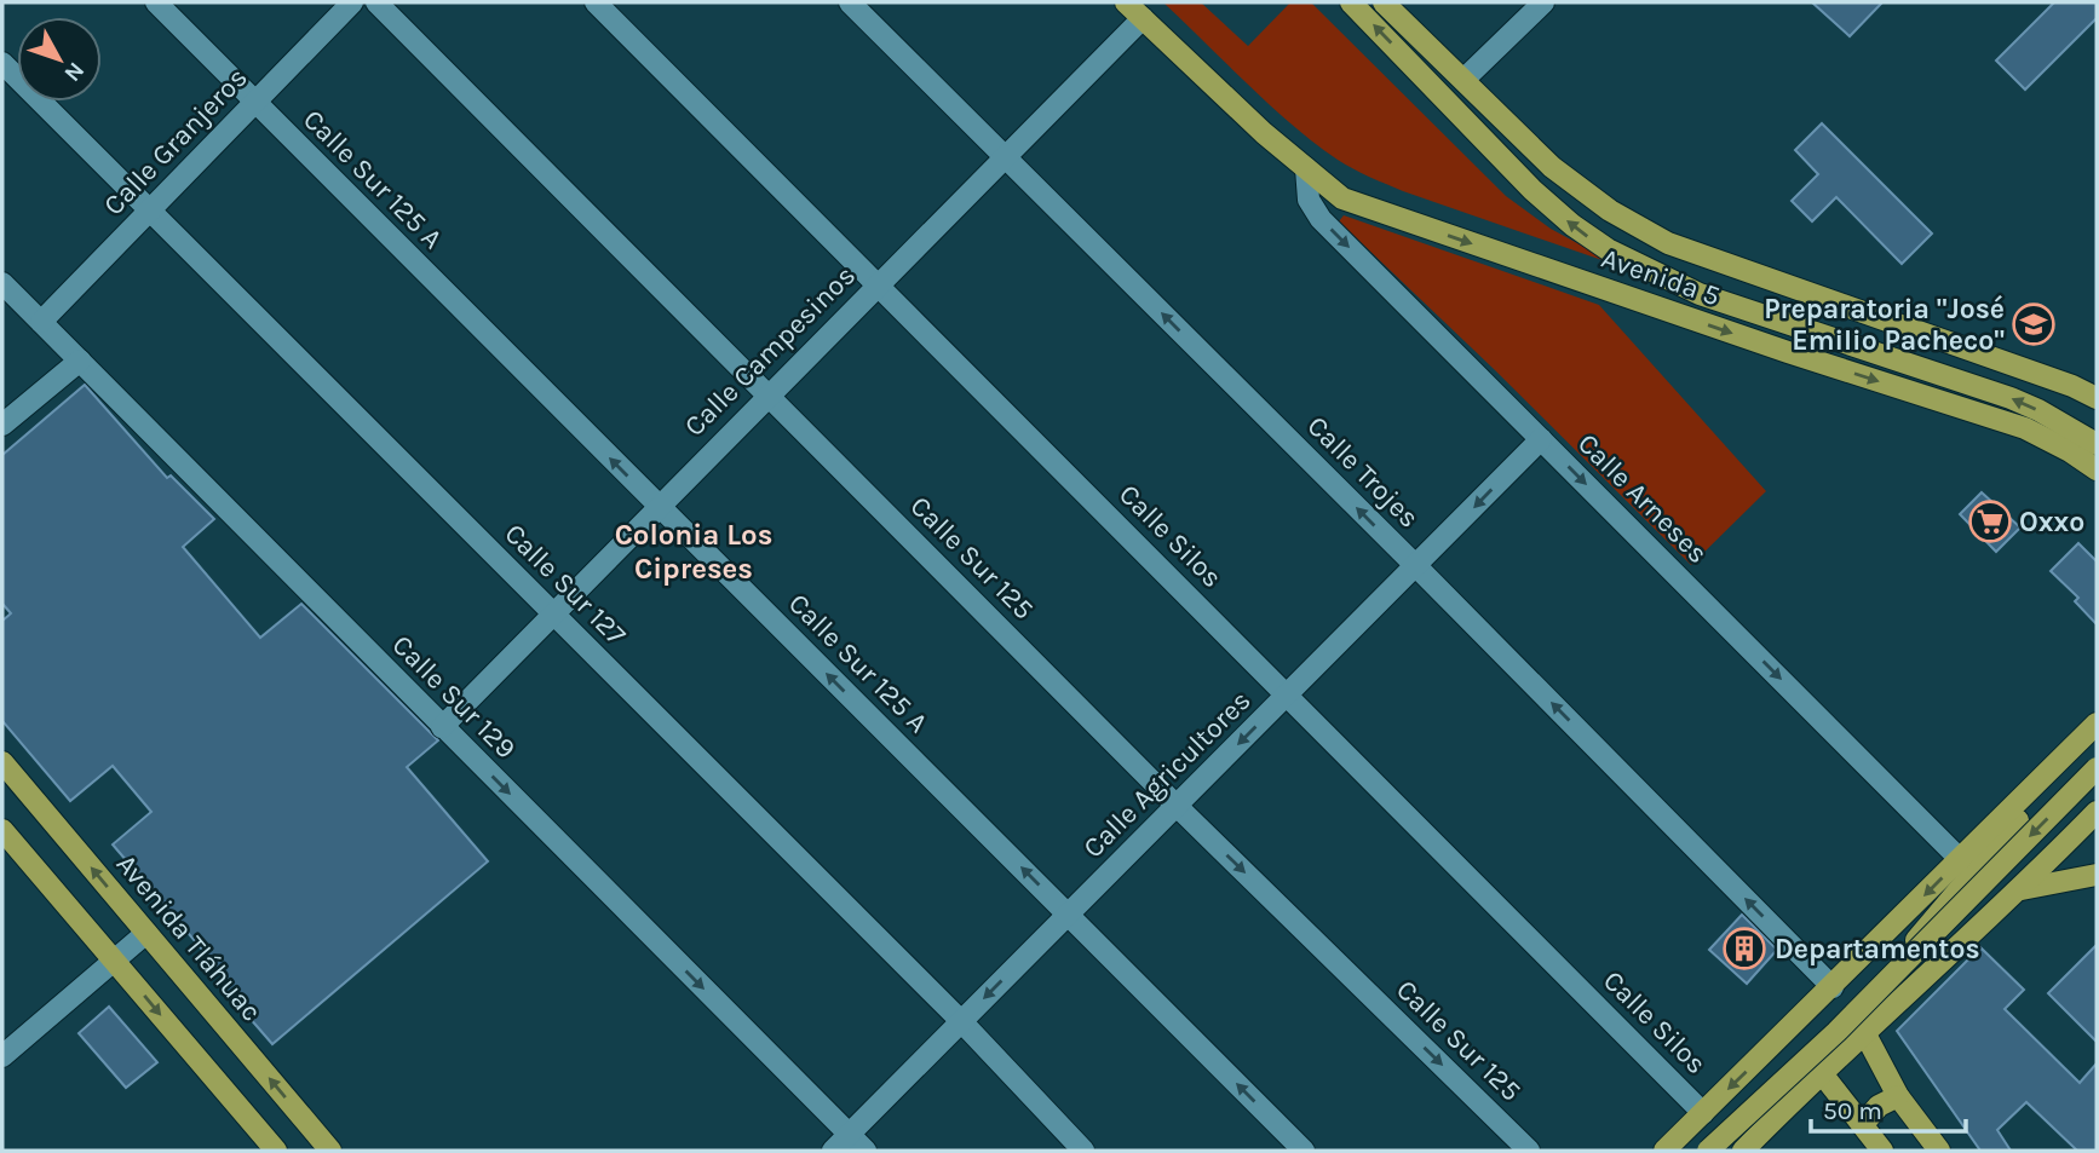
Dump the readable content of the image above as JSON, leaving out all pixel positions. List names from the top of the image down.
{
  "streets": {
    "main road": ["Avenida 5", "Avenida Tláhuac"],
    "street": [
      "Calle Granjeros",
      "Calle Sur 125 A",
      "Calle Campesinos",
      "Calle Trojes",
      "Calle Arneses",
      "Calle Silos",
      "Calle Sur 125",
      "Calle Sur 127",
      "Calle Sur 129",
      "Calle Agricultores"
    ]
  },
  "crossings": [
    ["Calle Granjeros", "Calle Sur 125 A"],
    ["Calle Granjeros", "Calle Sur 127"],
    ["Calle Granjeros", "Calle Sur 129"],
    ["Calle Sur 125 A", "Calle Campesinos"],
    ["Calle Sur 125 A", "Calle Agricultores"],
    ["Avenida 5", "Calle Campesinos"],
    ["Avenida 5", "Calle Arneses"],
    ["Calle Campesinos", "Calle Trojes"],
    ["Calle Campesinos", "Calle Silos"],
    ["Calle Campesinos", "Calle Sur 125"],
    ["Calle Campesinos", "Calle Sur 127"],
    ["Calle Campesinos", "Calle Sur 129"],
    ["Calle Trojes", "Calle Agricultores"],
    ["Calle Arneses", "Calle Agricultores"],
    ["Calle Silos", "Calle Agricultores"],
    ["Calle Sur 125", "Calle Agricultores"],
    ["Calle Sur 127", "Calle Agricultores"],
    ["Calle Sur 129", "Calle Agricultores"]
  ],
  "one_way": [
    "Calle Sur 125 A",
    "Calle Trojes",
    "Calle Arneses",
    "Calle Sur 129",
    "Calle Agricultores"
  ],
  "districts": ["Colonia Los Cipreses"],
  "places": {
    "school or university": ["Preparatoria \"José Emilio Pacheco\""],
    "supermarket": ["Oxxo"],
    "building": ["Departamentos"]
  },
  "scale_bar": "50 m",
  "north": "bottom right"
}
